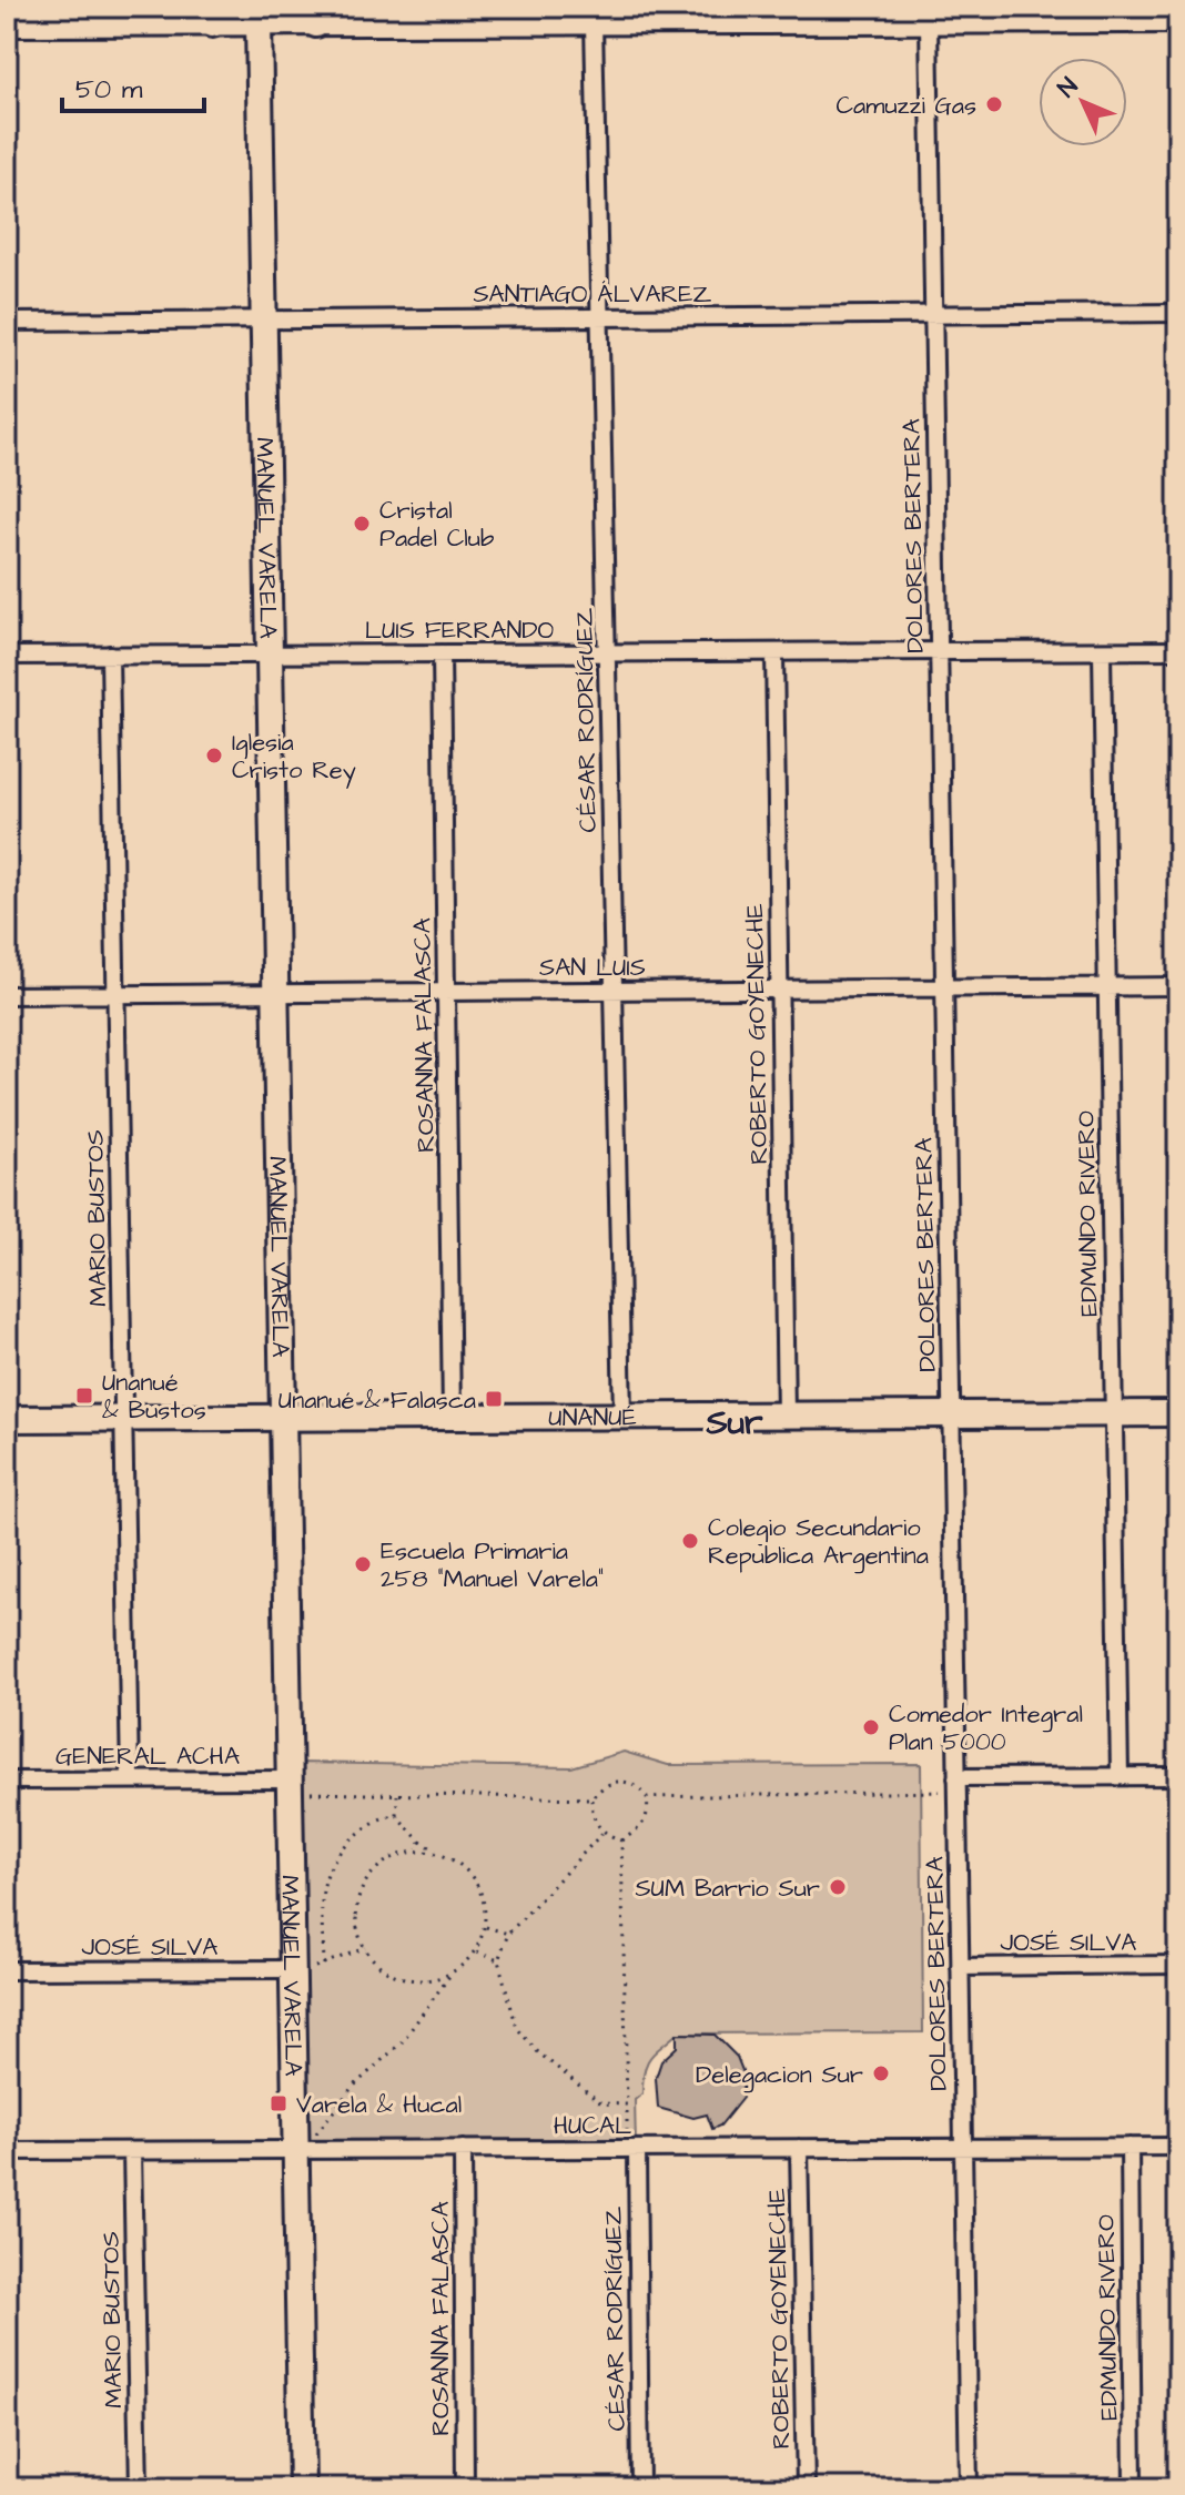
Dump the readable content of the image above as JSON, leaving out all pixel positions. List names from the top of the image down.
{
  "streets": {
    "street": [
      "SANTIAGO ÁLVAREZ",
      "DOLORES BERTERA",
      "MANUEL VARELA",
      "LUIS FERRANDO",
      "CÉSAR RODRÍGUEZ",
      "SAN LUIS",
      "ROBERTO GOYENECHE",
      "ROSANNA FALASCA",
      "EDMUNDO RIVERO",
      "MARIO BUSTOS",
      "UNANUÉ",
      "GENERAL ACHA",
      "JOSÉ SILVA",
      "HUCAL"
    ]
  },
  "crossings": [
    ["SANTIAGO ÁLVAREZ", "DOLORES BERTERA"],
    ["SANTIAGO ÁLVAREZ", "MANUEL VARELA"],
    ["SANTIAGO ÁLVAREZ", "CÉSAR RODRÍGUEZ"],
    ["DOLORES BERTERA", "LUIS FERRANDO"],
    ["DOLORES BERTERA", "SAN LUIS"],
    ["DOLORES BERTERA", "UNANUÉ"],
    ["DOLORES BERTERA", "JOSÉ SILVA"],
    ["DOLORES BERTERA", "HUCAL"],
    ["MANUEL VARELA", "LUIS FERRANDO"],
    ["MANUEL VARELA", "SAN LUIS"],
    ["MANUEL VARELA", "UNANUÉ"],
    ["MANUEL VARELA", "GENERAL ACHA"],
    ["MANUEL VARELA", "JOSÉ SILVA"],
    ["MANUEL VARELA", "HUCAL"],
    ["LUIS FERRANDO", "CÉSAR RODRÍGUEZ"],
    ["LUIS FERRANDO", "ROBERTO GOYENECHE"],
    ["LUIS FERRANDO", "ROSANNA FALASCA"],
    ["LUIS FERRANDO", "EDMUNDO RIVERO"],
    ["LUIS FERRANDO", "MARIO BUSTOS"],
    ["CÉSAR RODRÍGUEZ", "SAN LUIS"],
    ["CÉSAR RODRÍGUEZ", "UNANUÉ"],
    ["CÉSAR RODRÍGUEZ", "HUCAL"],
    ["SAN LUIS", "ROBERTO GOYENECHE"],
    ["SAN LUIS", "ROSANNA FALASCA"],
    ["SAN LUIS", "EDMUNDO RIVERO"],
    ["SAN LUIS", "MARIO BUSTOS"],
    ["ROBERTO GOYENECHE", "UNANUÉ"],
    ["ROBERTO GOYENECHE", "HUCAL"],
    ["ROSANNA FALASCA", "UNANUÉ"],
    ["ROSANNA FALASCA", "HUCAL"],
    ["EDMUNDO RIVERO", "UNANUÉ"],
    ["EDMUNDO RIVERO", "HUCAL"],
    ["MARIO BUSTOS", "UNANUÉ"],
    ["MARIO BUSTOS", "GENERAL ACHA"],
    ["MARIO BUSTOS", "HUCAL"]
  ],
  "districts": ["Sur"],
  "places": {
    "other": [
      "Camuzzi Gas",
      "Cristal Padel Club",
      "Iglesia Cristo Rey",
      "Colegio Secundario Republica Argentina",
      "Escuela Primaria 258 \"Manuel Varela\"",
      "Comedor Integral Plan 5000",
      "SUM Barrio Sur",
      "Delegacion Sur"
    ],
    "transit": ["Unanué & Bustos", "Unanué & Falasca", "Varela & Hucal"]
  },
  "scale_bar": "50 m",
  "north": "top left"
}
